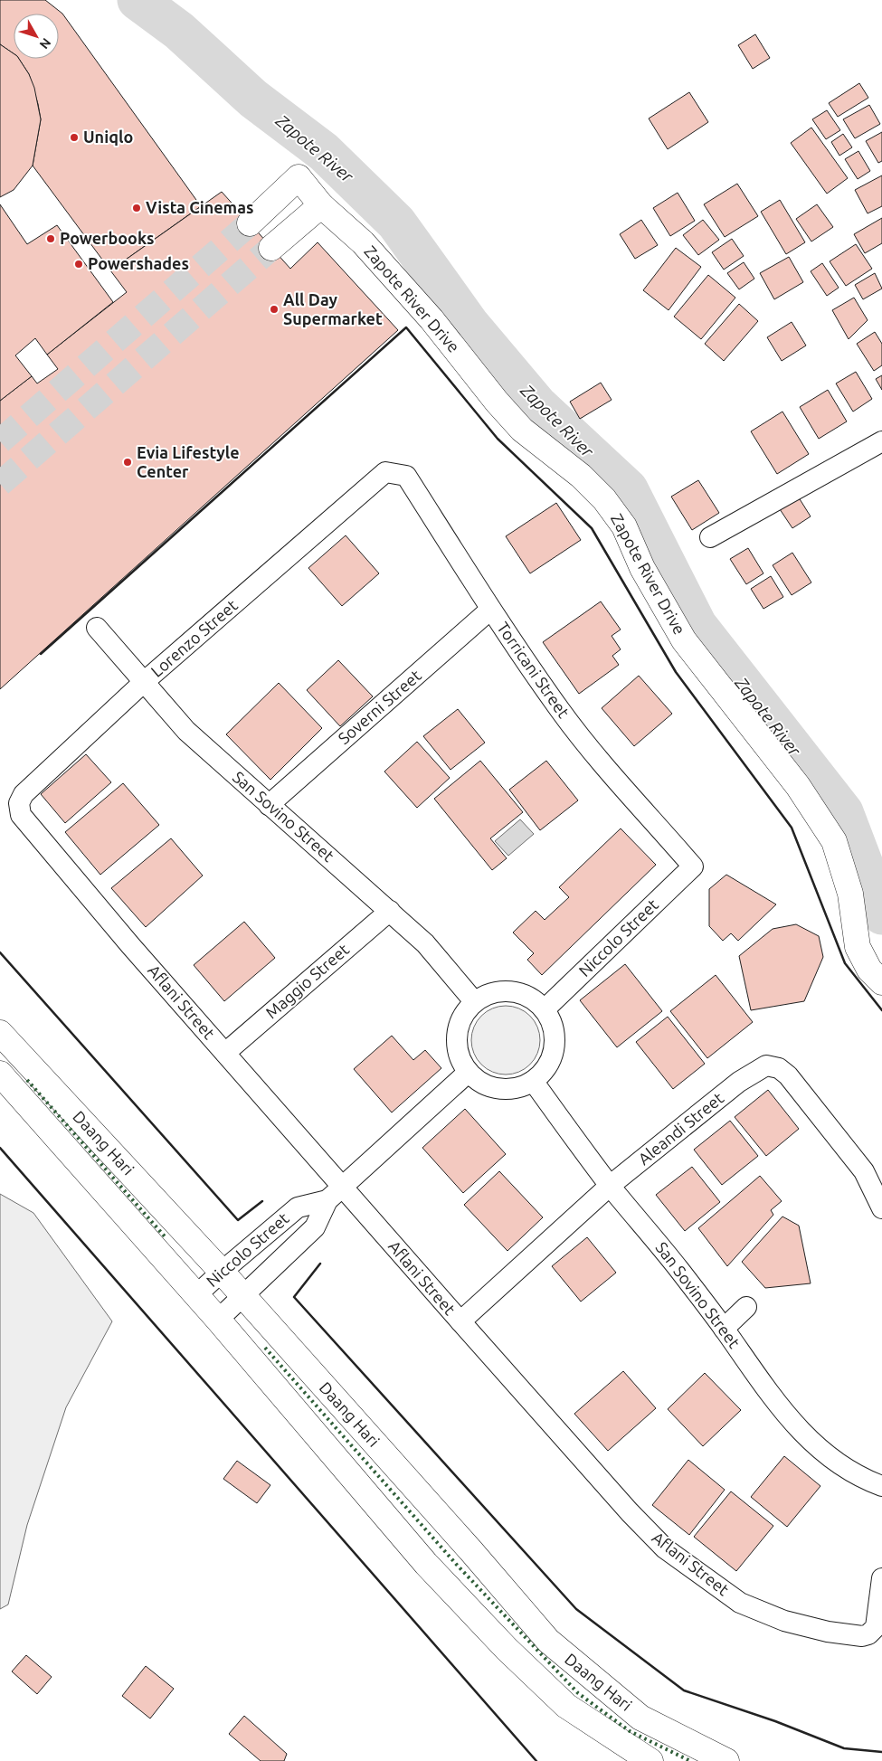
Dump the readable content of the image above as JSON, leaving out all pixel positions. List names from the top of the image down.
{
  "streets": {
    "main road": ["Zapote River Drive", "Daang Hari"],
    "street": [
      "Lorenzo Street",
      "Torricani Street",
      "Soverni Street",
      "San Sovino Street",
      "Niccolo Street",
      "Maggio Street",
      "Aflani Street",
      "Aleandi Street"
    ]
  },
  "crossings": [
    ["Lorenzo Street", "Torricani Street"],
    ["Lorenzo Street", "San Sovino Street"],
    ["Lorenzo Street", "Aflani Street"],
    ["Torricani Street", "Soverni Street"],
    ["Torricani Street", "Niccolo Street"],
    ["Soverni Street", "San Sovino Street"],
    ["San Sovino Street", "Niccolo Street"],
    ["San Sovino Street", "Maggio Street"],
    ["San Sovino Street", "Aleandi Street"],
    ["Niccolo Street", "Aflani Street"],
    ["Niccolo Street", "Daang Hari"],
    ["Maggio Street", "Aflani Street"],
    ["Aflani Street", "Aleandi Street"]
  ],
  "water": ["Zapote River"],
  "places": [
    "Uniqlo",
    "Vista Cinemas",
    "Powerbooks",
    "Powershades",
    "All Day Supermarket",
    "Evia Lifestyle Center"
  ],
  "north": "bottom right"
}
